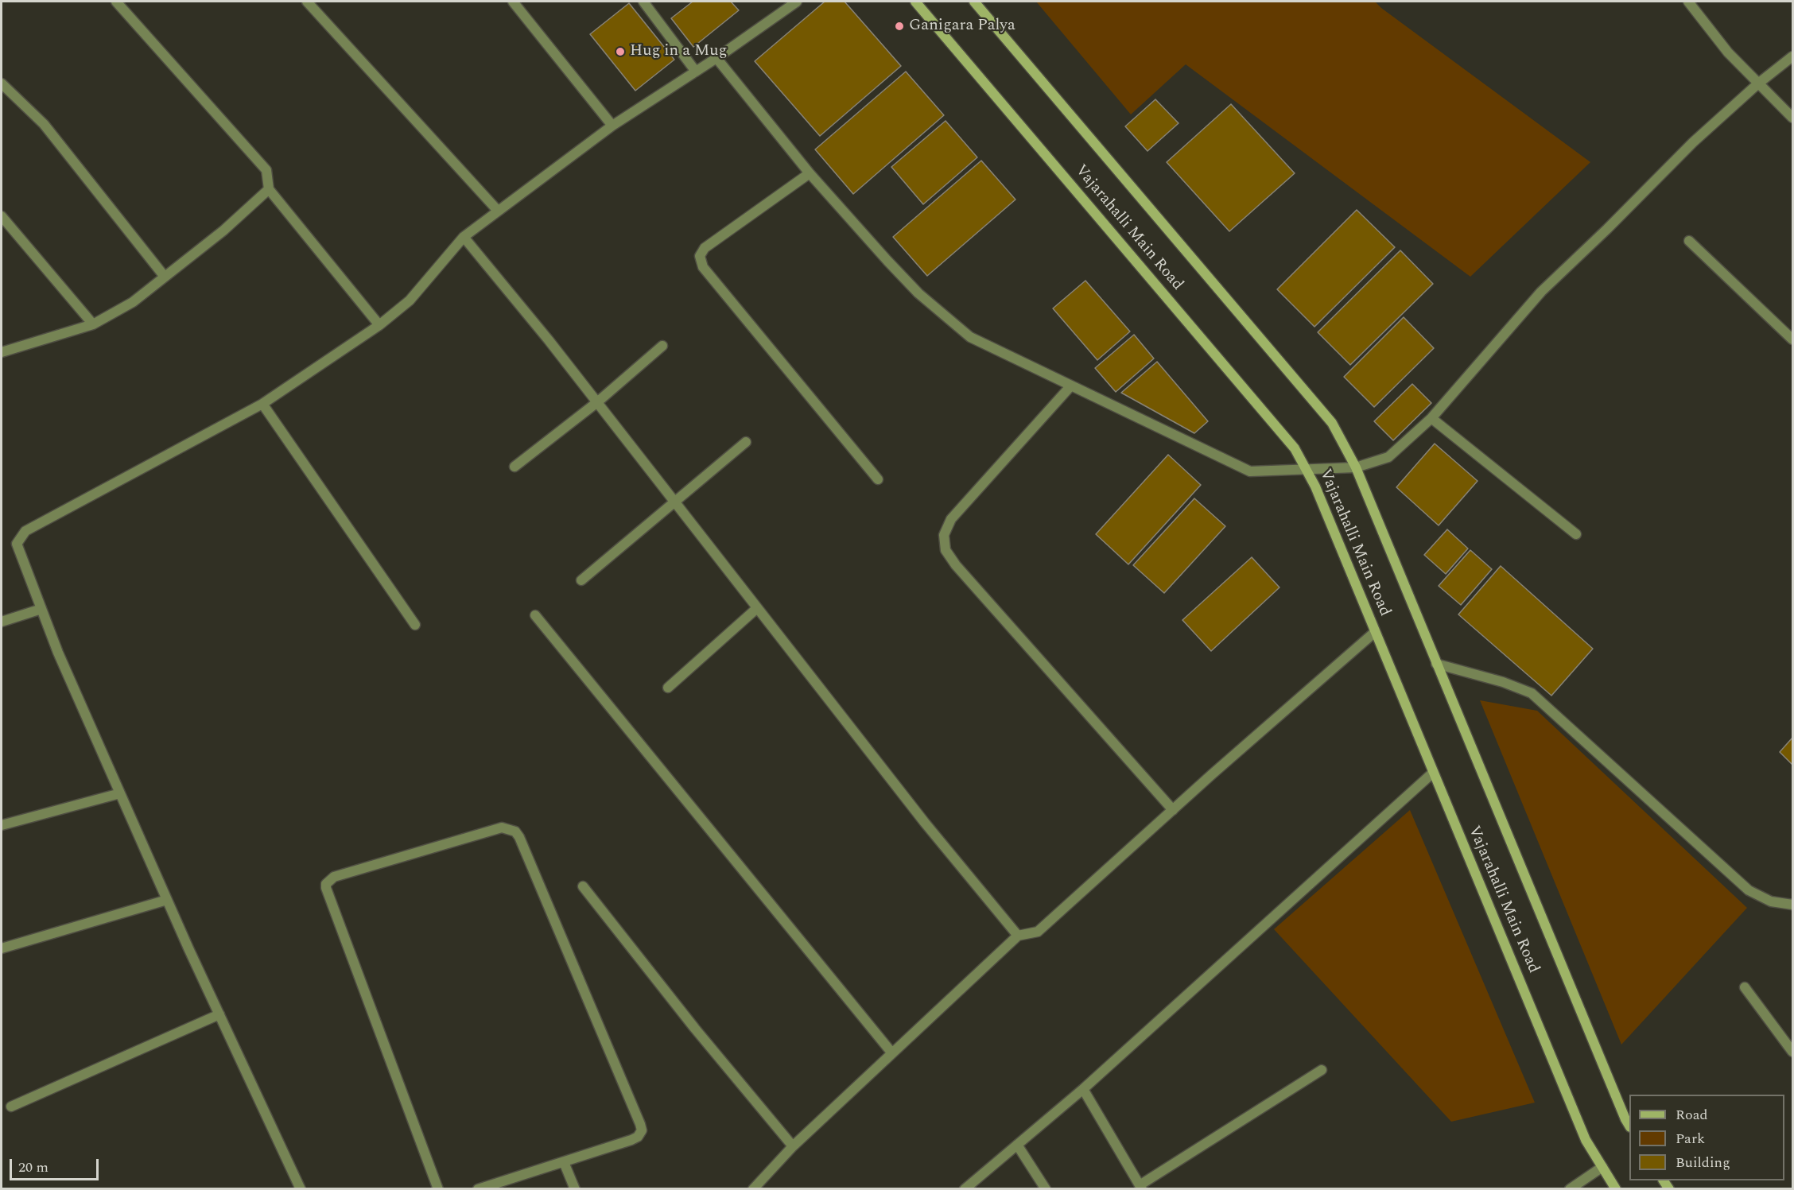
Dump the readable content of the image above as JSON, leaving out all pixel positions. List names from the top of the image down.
{
  "streets": {
    "main road": ["Vajarahalli Main Road"]
  },
  "places": ["Ganigara Palya", "Hug in a Mug"],
  "legend": ["Road", "Park", "Building"],
  "scale_bar": "20 m"
}
